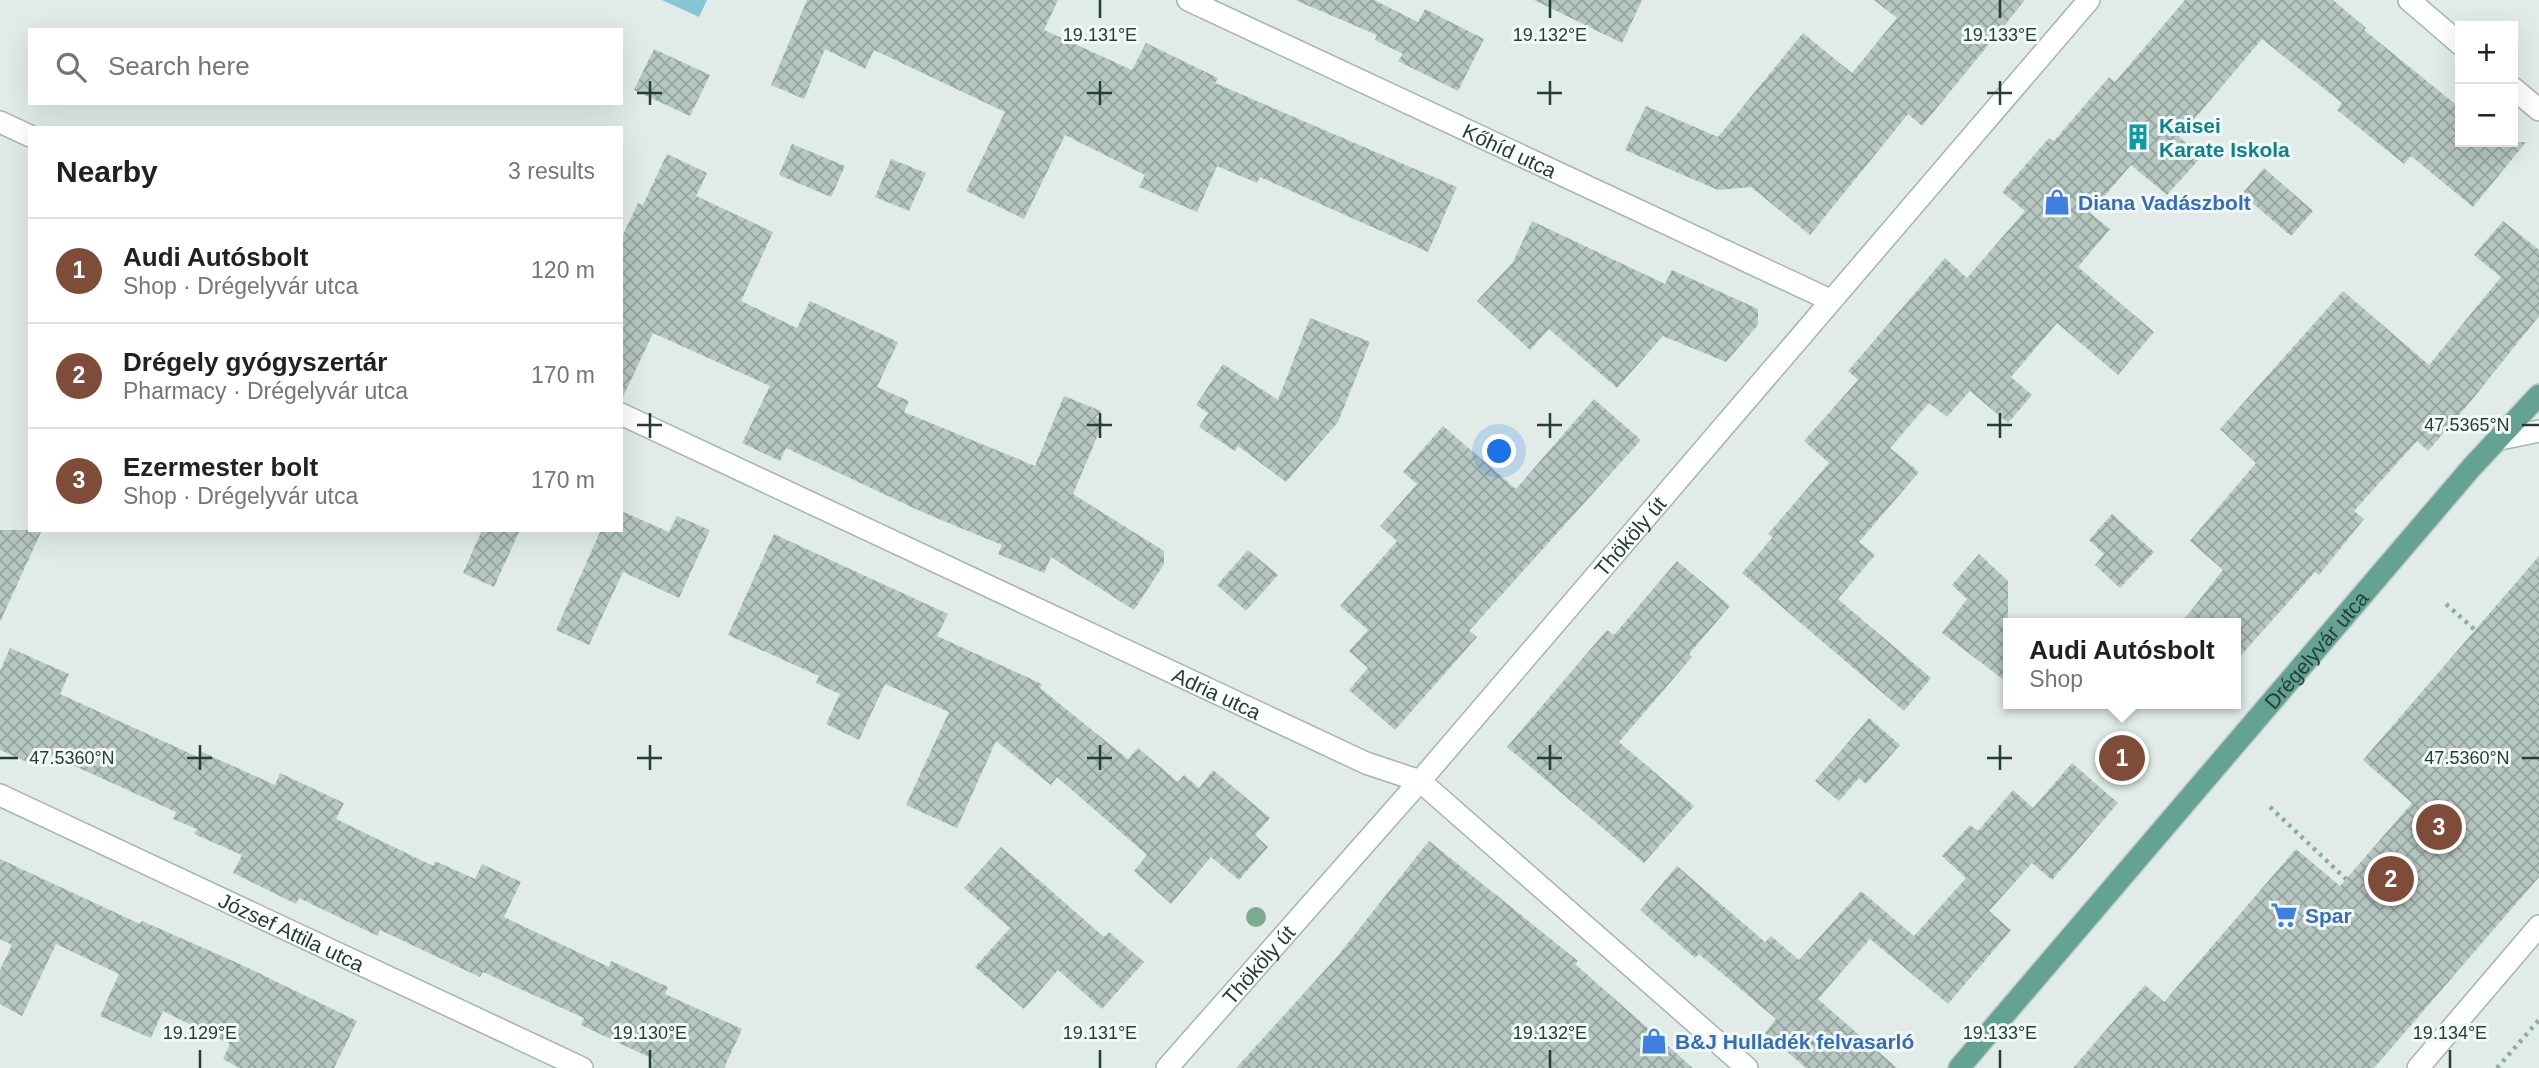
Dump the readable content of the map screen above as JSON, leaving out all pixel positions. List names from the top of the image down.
{
  "streets": {
    "main road": ["Drégelyvár utca"],
    "street": [
      "Kőhíd utca",
      "Thököly út",
      "Adria utca",
      "József Attila utca"
    ]
  },
  "crossings": [
    ["Kőhíd utca", "Thököly út"],
    ["Thököly út", "Adria utca"]
  ],
  "places": {
    "building": ["Kaisei Karate Iskola"],
    "shop": ["Diana Vadászbolt", "B&J Hulladék felvasarló"],
    "supermarket": ["Spar"]
  },
  "page": {
    "map_buttons": ["+", "−"],
    "search": "Search here",
    "heading": ["Nearby", "3 results"],
    "list": [
      {
        "mark": "1",
        "name": "Audi Autósbolt",
        "note": "Shop · Drégelyvár utca",
        "value": "120 m"
      },
      {
        "mark": "2",
        "name": "Drégely gyógyszertár",
        "note": "Pharmacy · Drégelyvár utca",
        "value": "170 m"
      },
      {
        "mark": "3",
        "name": "Ezermester bolt",
        "note": "Shop · Drégelyvár utca",
        "value": "170 m"
      }
    ],
    "popup": ["Audi Autósbolt", "Shop"],
    "pins": ["1", "3", "2"]
  },
  "coordinates": [
    "19.131°E",
    "19.132°E",
    "19.133°E",
    "47.5365°N",
    "47.5360°N",
    "19.129°E",
    "19.130°E",
    "19.134°E"
  ]
}
